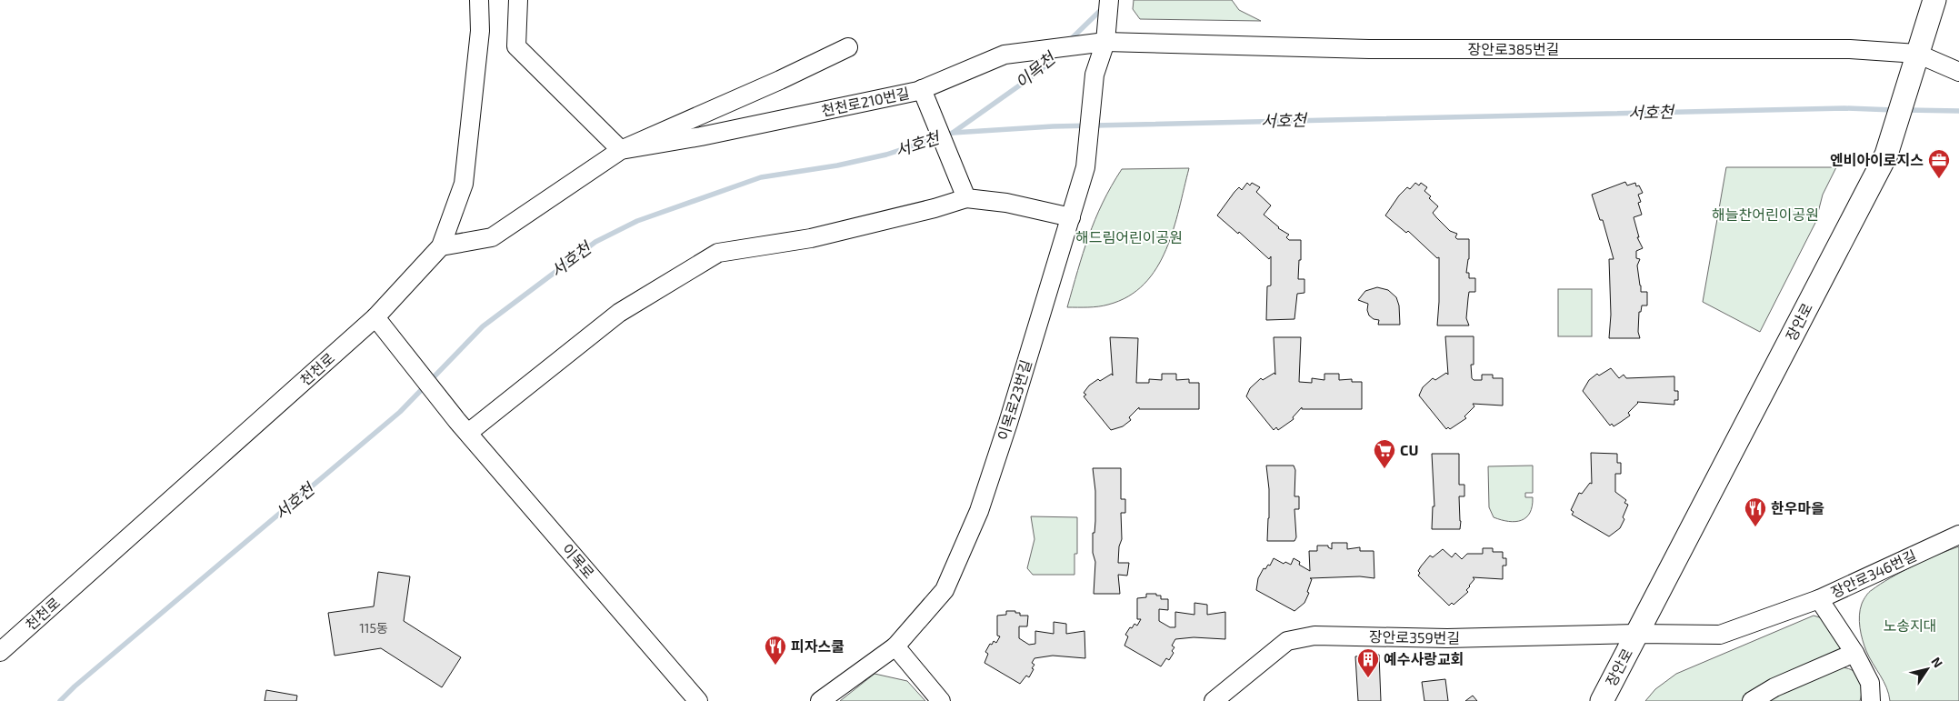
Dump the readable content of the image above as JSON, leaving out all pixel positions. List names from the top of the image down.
{
  "streets": {
    "main road": ["장안로"],
    "street": [
      "장안로385번길",
      "천천로210번길",
      "천천로",
      "이목로23번길",
      "이목로",
      "장안로346번길",
      "장안로359번길"
    ]
  },
  "crossings": [
    ["장안로385번길", "천천로210번길"],
    ["장안로385번길", "장안로"],
    ["장안로385번길", "이목로23번길"],
    ["천천로210번길", "천천로"],
    ["천천로210번길", "이목로23번길"],
    ["장안로", "장안로346번길"],
    ["장안로", "장안로359번길"],
    ["천천로", "이목로"]
  ],
  "water": ["이목천", "서호천"],
  "parks": ["해늘찬어린이공원", "해드림어린이공원", "노송지대"],
  "places": {
    "office": ["엔비아이로지스"],
    "supermarket": ["CU"],
    "restaurant": ["한우마을", "피자스쿨"],
    "building": ["예수사랑교회"]
  },
  "house_numbers": ["115동"],
  "north": "top right"
}
